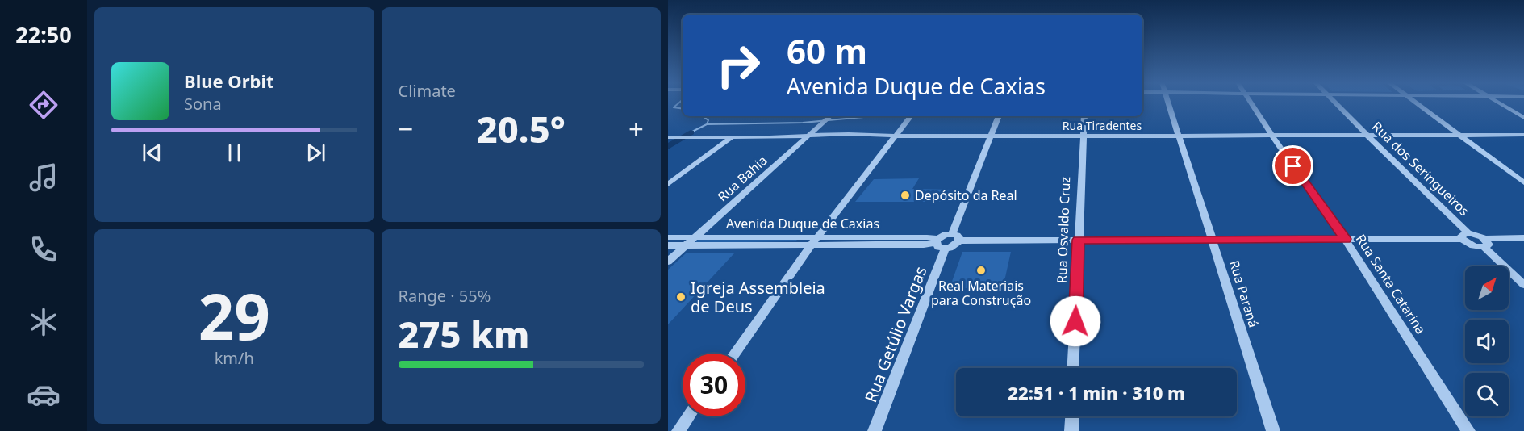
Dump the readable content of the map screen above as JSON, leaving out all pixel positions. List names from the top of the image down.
{
  "streets": {
    "street": [
      "Rua Tiradentes",
      "Rua dos Seringueiros",
      "Rua Bahia",
      "Avenida Duque de Caxias",
      "Rua Osvaldo Cruz",
      "Rua Santa Catarina",
      "Rua Paraná",
      "Rua Getúlio Vargas"
    ]
  },
  "crossings": [
    ["Rua Tiradentes", "Rua dos Seringueiros"],
    ["Rua Tiradentes", "Rua Bahia"],
    ["Rua Tiradentes", "Rua Osvaldo Cruz"],
    ["Rua Tiradentes", "Rua Santa Catarina"],
    ["Rua Tiradentes", "Rua Paraná"],
    ["Rua Bahia", "Avenida Duque de Caxias"],
    ["Avenida Duque de Caxias", "Rua Getúlio Vargas"]
  ],
  "places": ["Depósito da Real", "Real Materiais para Construção", "Igreja Assembleia de Deus"],
  "north": "top right",
  "page": {
    "tabs": "22:50",
    "tile": [
      "Climate",
      ["29", "km/h"],
      ["Range · 55%", "275 km"]
    ],
    "turn": ["60 m", "Avenida Duque de Caxias"],
    "song": ["Blue Orbit", "Sona"],
    "heat": ["−", "20.5°", "+"],
    "limit": "30",
    "trip": "22:51 · 1 min · 310 m"
  }
}
